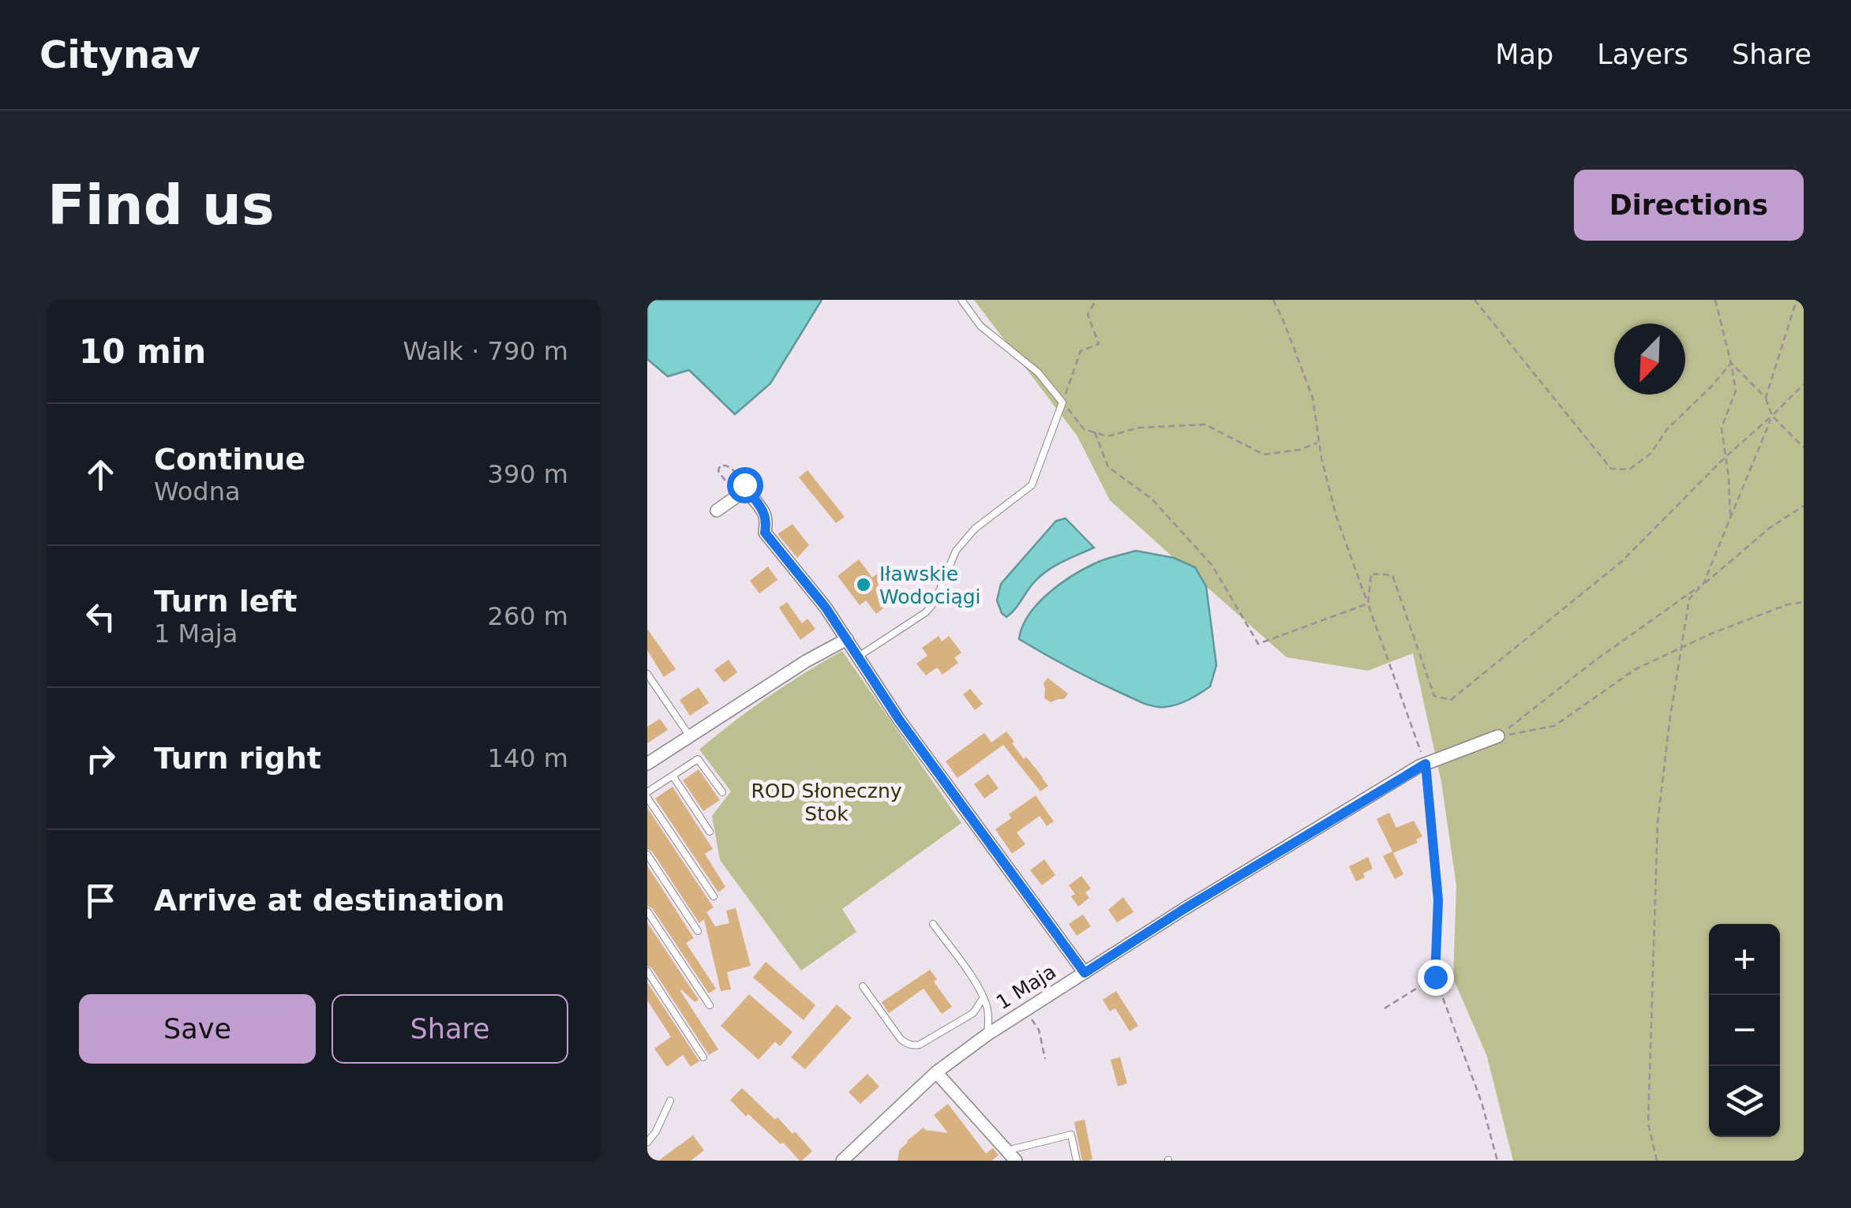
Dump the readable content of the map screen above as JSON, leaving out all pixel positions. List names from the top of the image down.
{
  "streets": {
    "street": ["1 Maja"]
  },
  "parks": ["ROD Słoneczny Stok"],
  "places": ["Iławskie Wodociągi"],
  "north": "bottom left",
  "page": {
    "header": "Citynav",
    "nav": ["Map", "Layers", "Share"],
    "buttons": [
      "Directions",
      ["Save", "Share"]
    ],
    "title": "Find us",
    "heading": ["10 min", "Walk · 790 m"],
    "list": [
      ["Continue", "Wodna", "390 m"],
      ["Turn left", "1 Maja", "260 m"],
      ["Turn right", "140 m"],
      "Arrive at destination"
    ],
    "map_buttons": ["+", "−"]
  }
}
